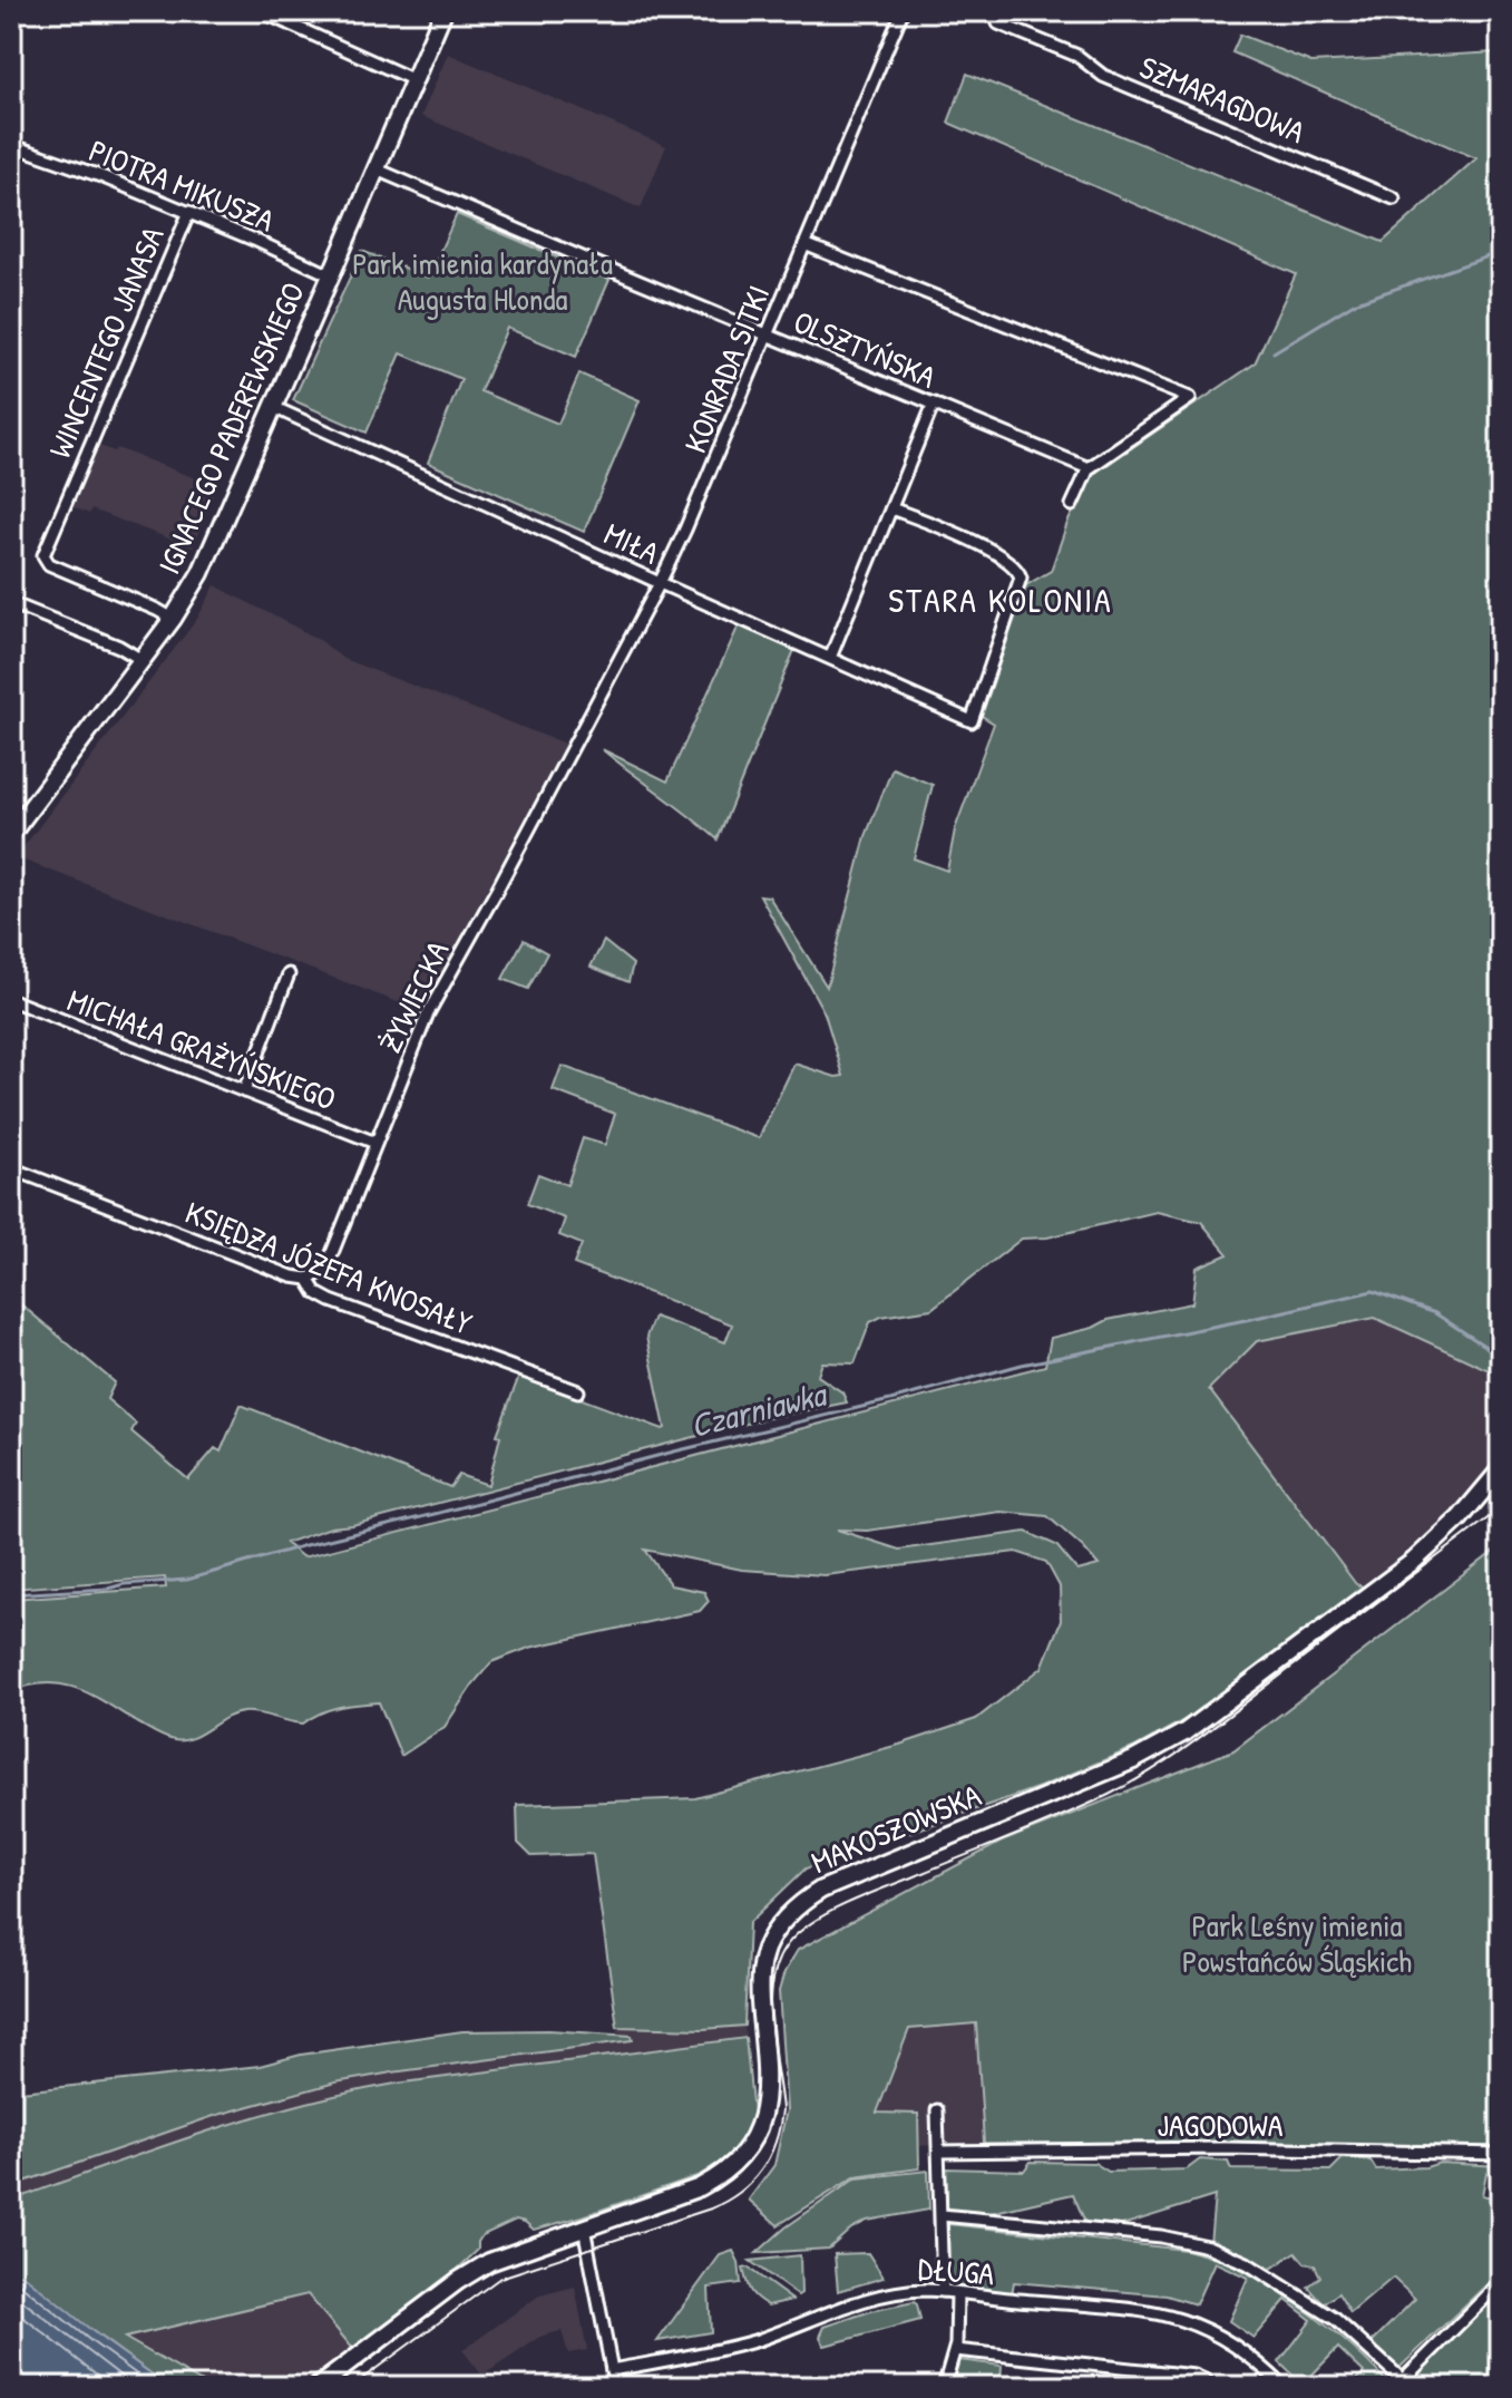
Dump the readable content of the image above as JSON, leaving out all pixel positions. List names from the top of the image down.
{
  "streets": {
    "main road": ["IGNACEGO PADEREWSKIEGO", "MAKOSZOWSKA"],
    "street": [
      "SZMARAGDOWA",
      "PIOTRA MIKUSZA",
      "WINCENTEGO JANASA",
      "OLSZTYŃSKA",
      "KONRADA SITKI",
      "MIŁA",
      "ŻYWIECKA",
      "MICHAŁA GRAŻYŃSKIEGO",
      "KSIĘDZA JÓZEFA KNOSAŁY",
      "JAGODOWA",
      "DŁUGA"
    ]
  },
  "crossings": [
    ["PIOTRA MIKUSZA", "WINCENTEGO JANASA"],
    ["PIOTRA MIKUSZA", "IGNACEGO PADEREWSKIEGO"],
    ["WINCENTEGO JANASA", "IGNACEGO PADEREWSKIEGO"],
    ["OLSZTYŃSKA", "KONRADA SITKI"],
    ["OLSZTYŃSKA", "IGNACEGO PADEREWSKIEGO"],
    ["KONRADA SITKI", "MIŁA"],
    ["KONRADA SITKI", "ŻYWIECKA"],
    ["IGNACEGO PADEREWSKIEGO", "MIŁA"],
    ["ŻYWIECKA", "MICHAŁA GRAŻYŃSKIEGO"],
    ["ŻYWIECKA", "KSIĘDZA JÓZEFA KNOSAŁY"]
  ],
  "districts": ["STARA KOLONIA"],
  "water": ["Czarniawka"],
  "parks": ["Park imienia kardynała Augusta Hlonda", "Park Leśny imienia Powstańców Śląskich"]
}
